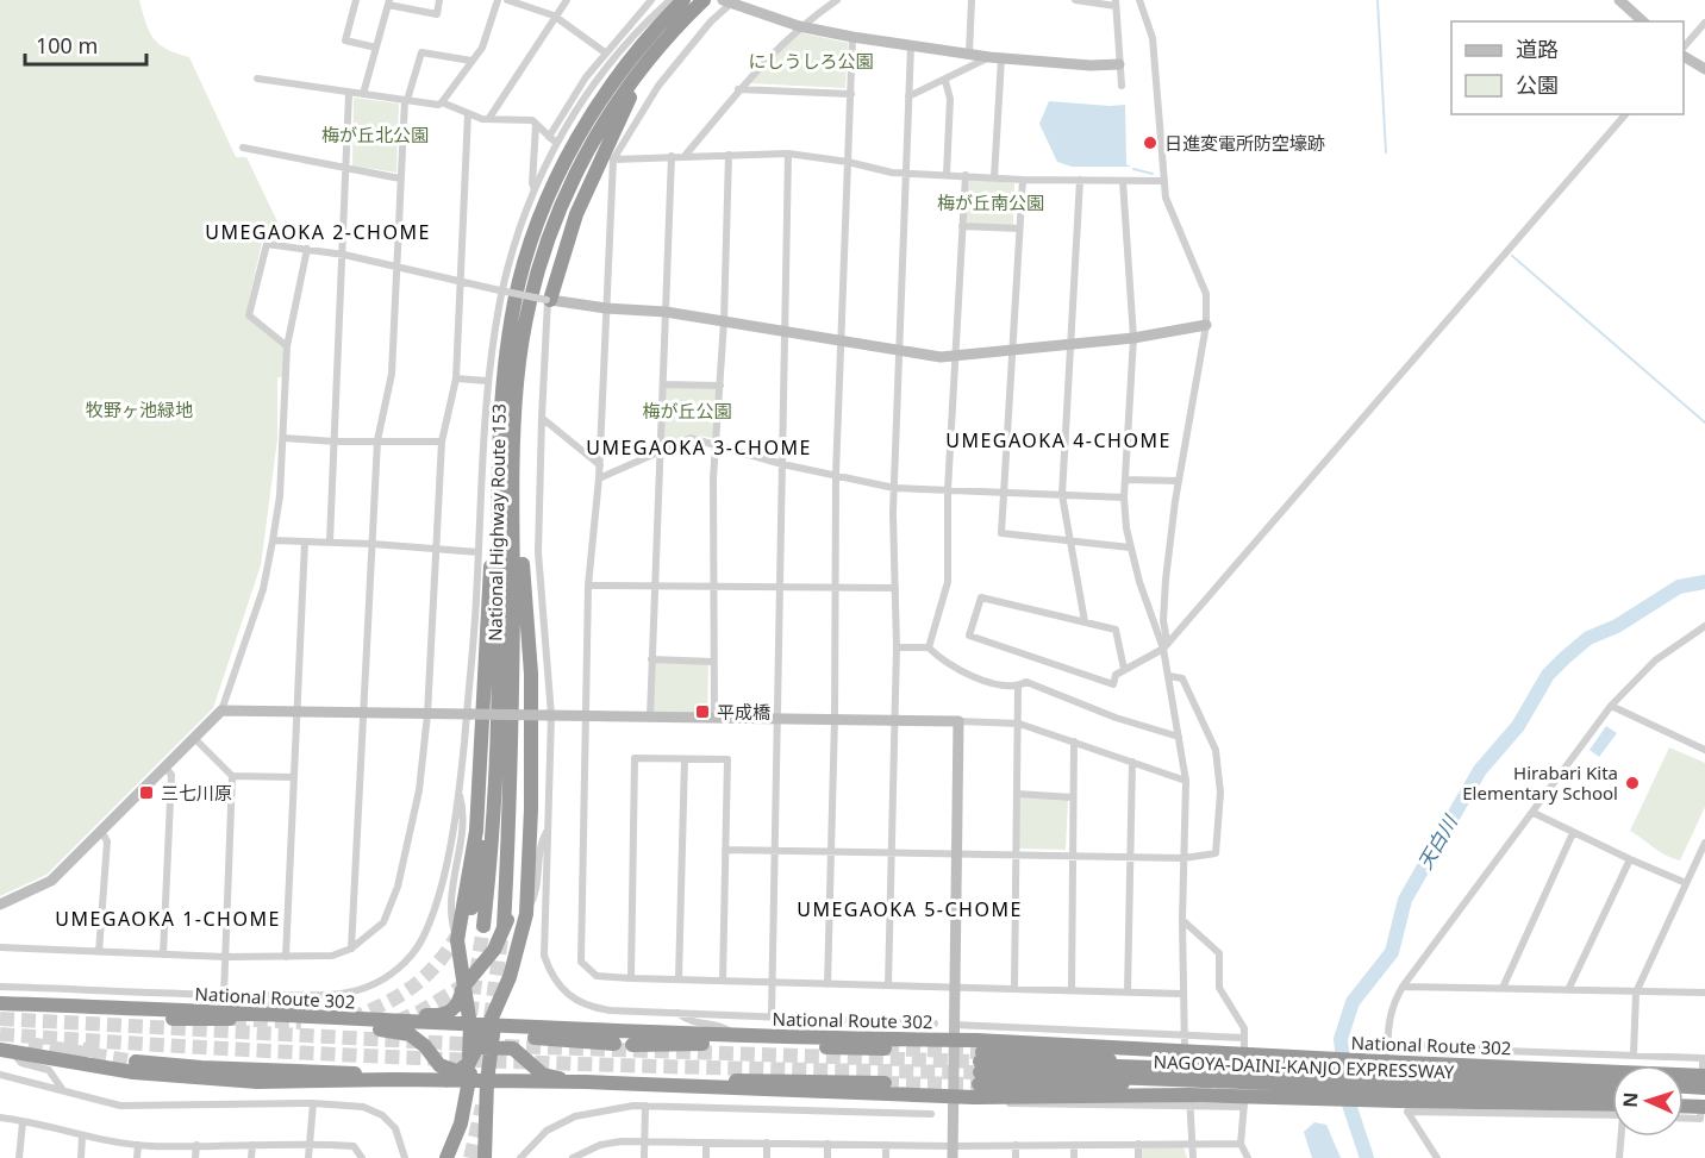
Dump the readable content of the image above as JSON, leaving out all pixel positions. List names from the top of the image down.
{
  "streets": {
    "highway": ["National Highway Route 153", "National Route 302", "NAGOYA-DAINI-KANJO EXPRESSWAY"]
  },
  "crossings": [
    ["National Route 302", "NAGOYA-DAINI-KANJO EXPRESSWAY"]
  ],
  "districts": [
    "UMEGAOKA 2-CHOME",
    "UMEGAOKA 4-CHOME",
    "UMEGAOKA 3-CHOME",
    "UMEGAOKA 5-CHOME",
    "UMEGAOKA 1-CHOME"
  ],
  "water": ["天白川"],
  "parks": [
    "にしうしろ公園",
    "梅が丘北公園",
    "梅が丘南公園",
    "牧野ヶ池緑地",
    "梅が丘公園"
  ],
  "places": {
    "other": ["日進変電所防空壕跡", "Hirabari Kita Elementary School"],
    "transit": ["平成橋", "三七川原"]
  },
  "legend": ["道路", "公園"],
  "scale_bar": "100 m",
  "north": "left"
}
